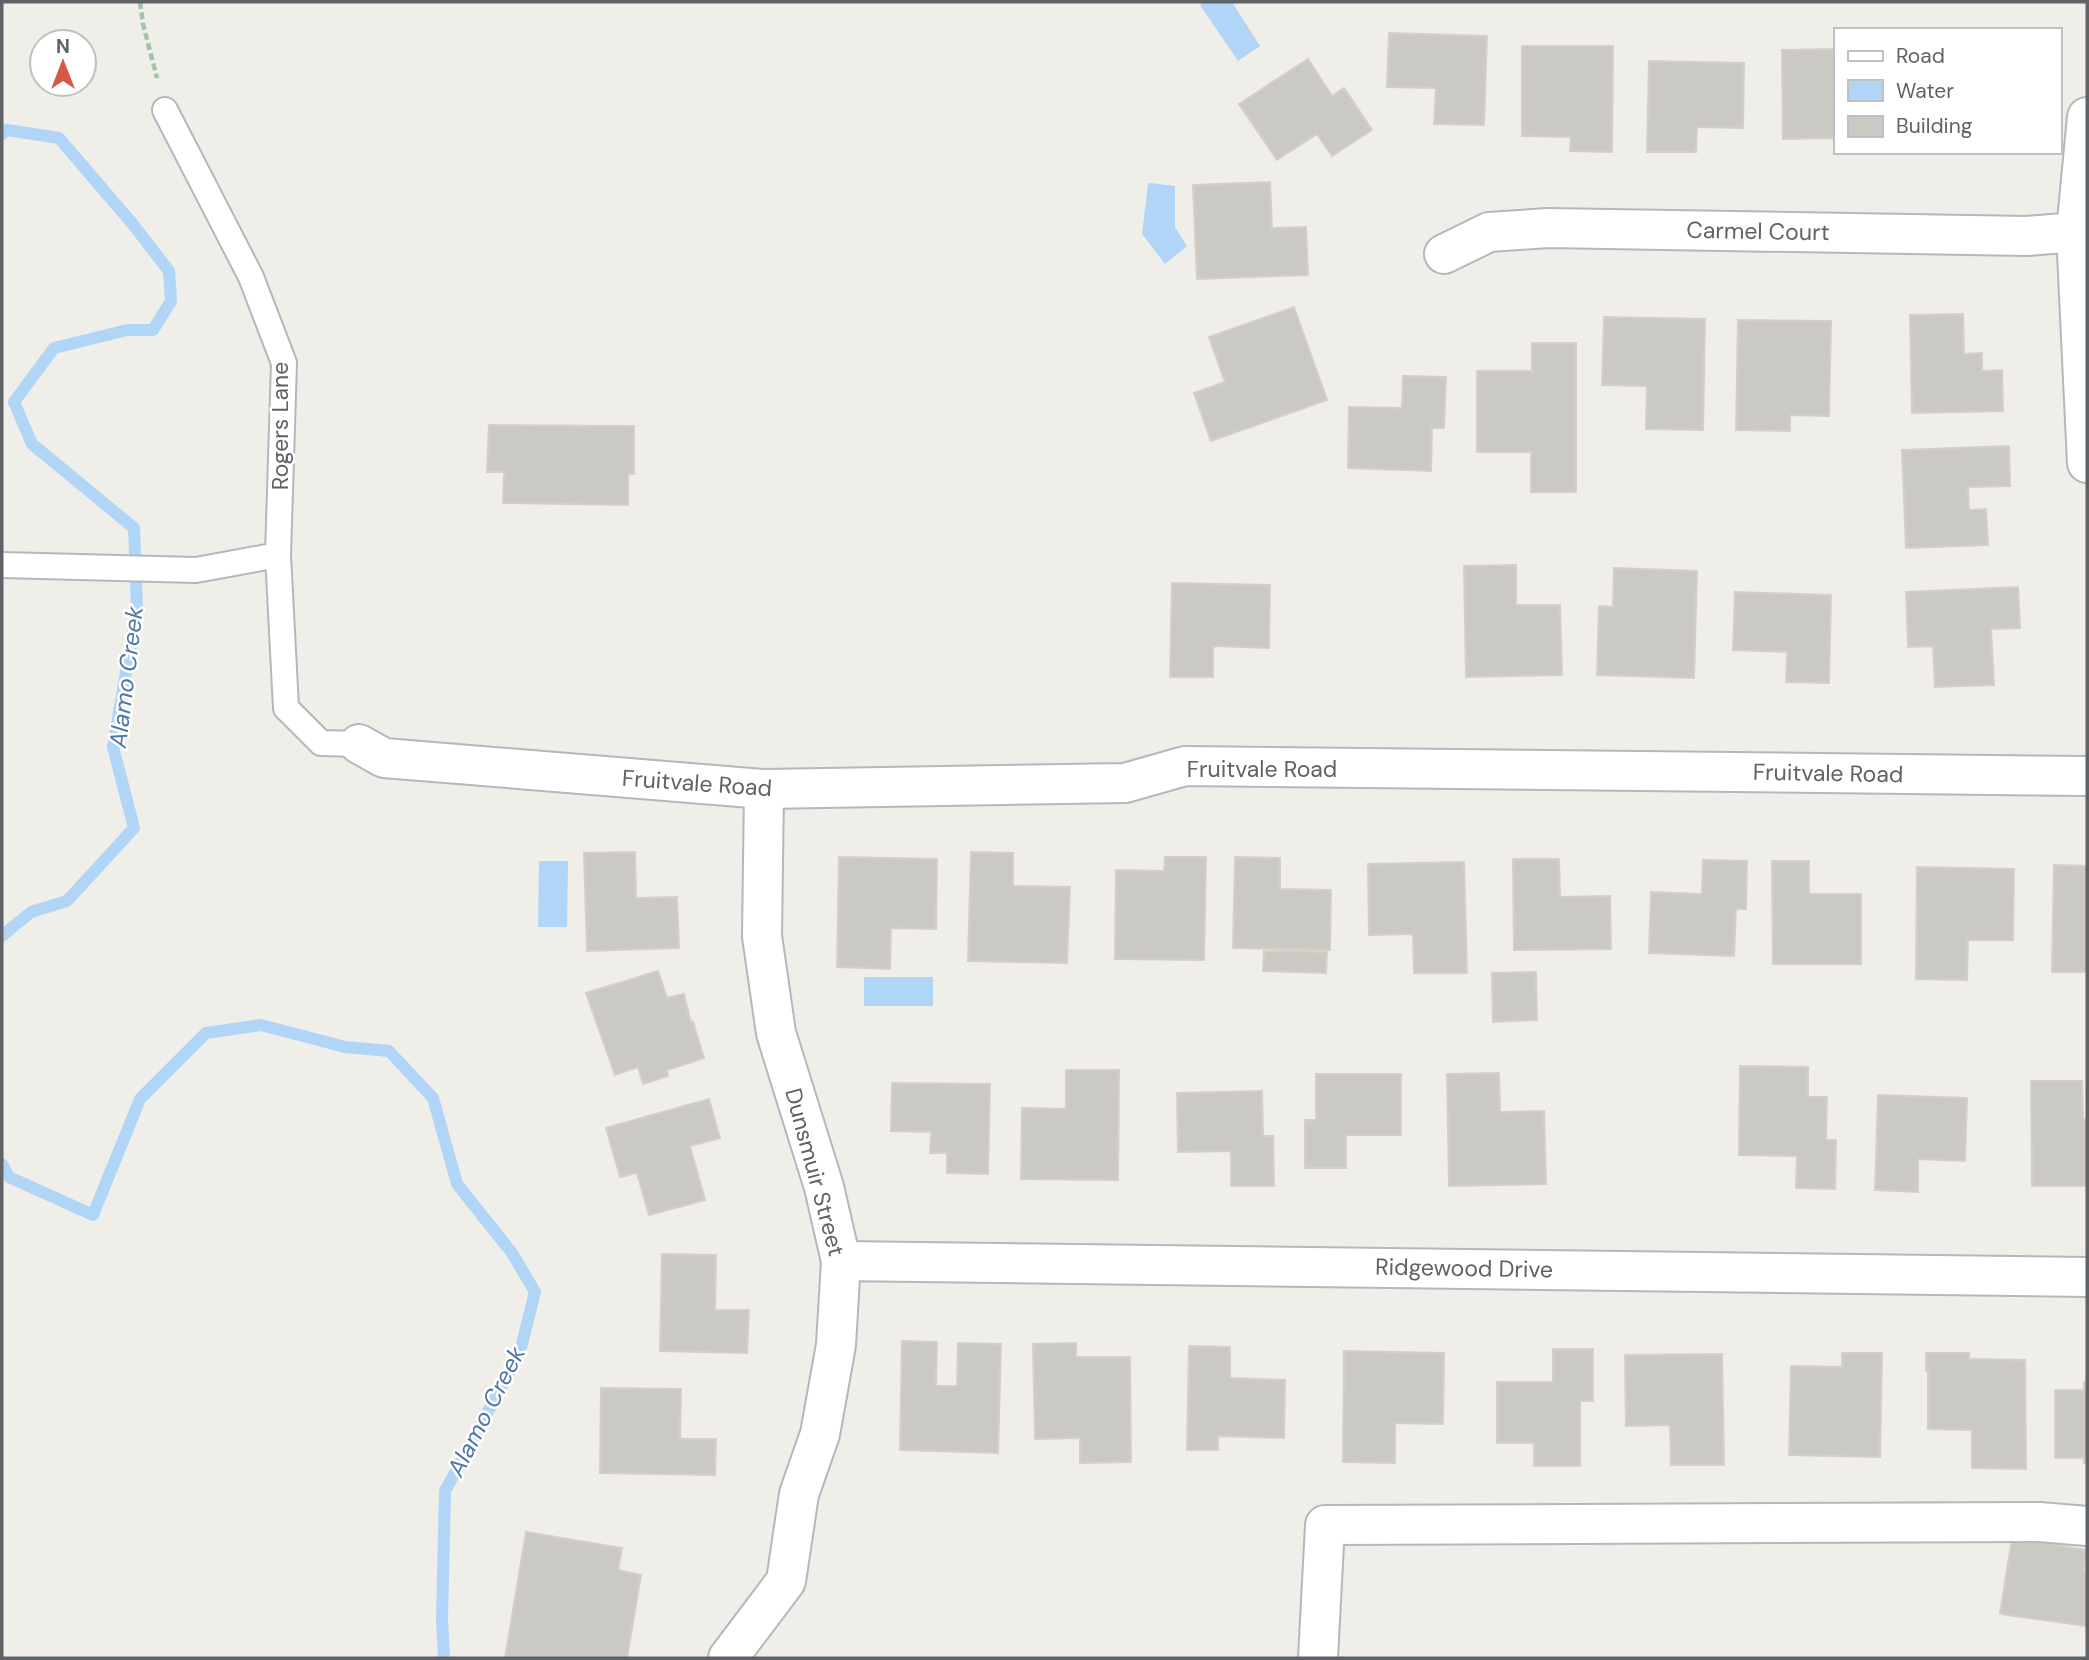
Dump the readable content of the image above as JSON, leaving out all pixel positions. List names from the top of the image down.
{
  "streets": {
    "street": [
      "Carmel Court",
      "Fruitvale Road",
      "Dunsmuir Street",
      "Ridgewood Drive"
    ],
    "lane": ["Rogers Lane"]
  },
  "crossings": [
    ["Rogers Lane", "Fruitvale Road"],
    ["Fruitvale Road", "Dunsmuir Street"],
    ["Dunsmuir Street", "Ridgewood Drive"]
  ],
  "water": ["Alamo Creek"],
  "legend": ["Road", "Water", "Building"],
  "north": "top"
}
